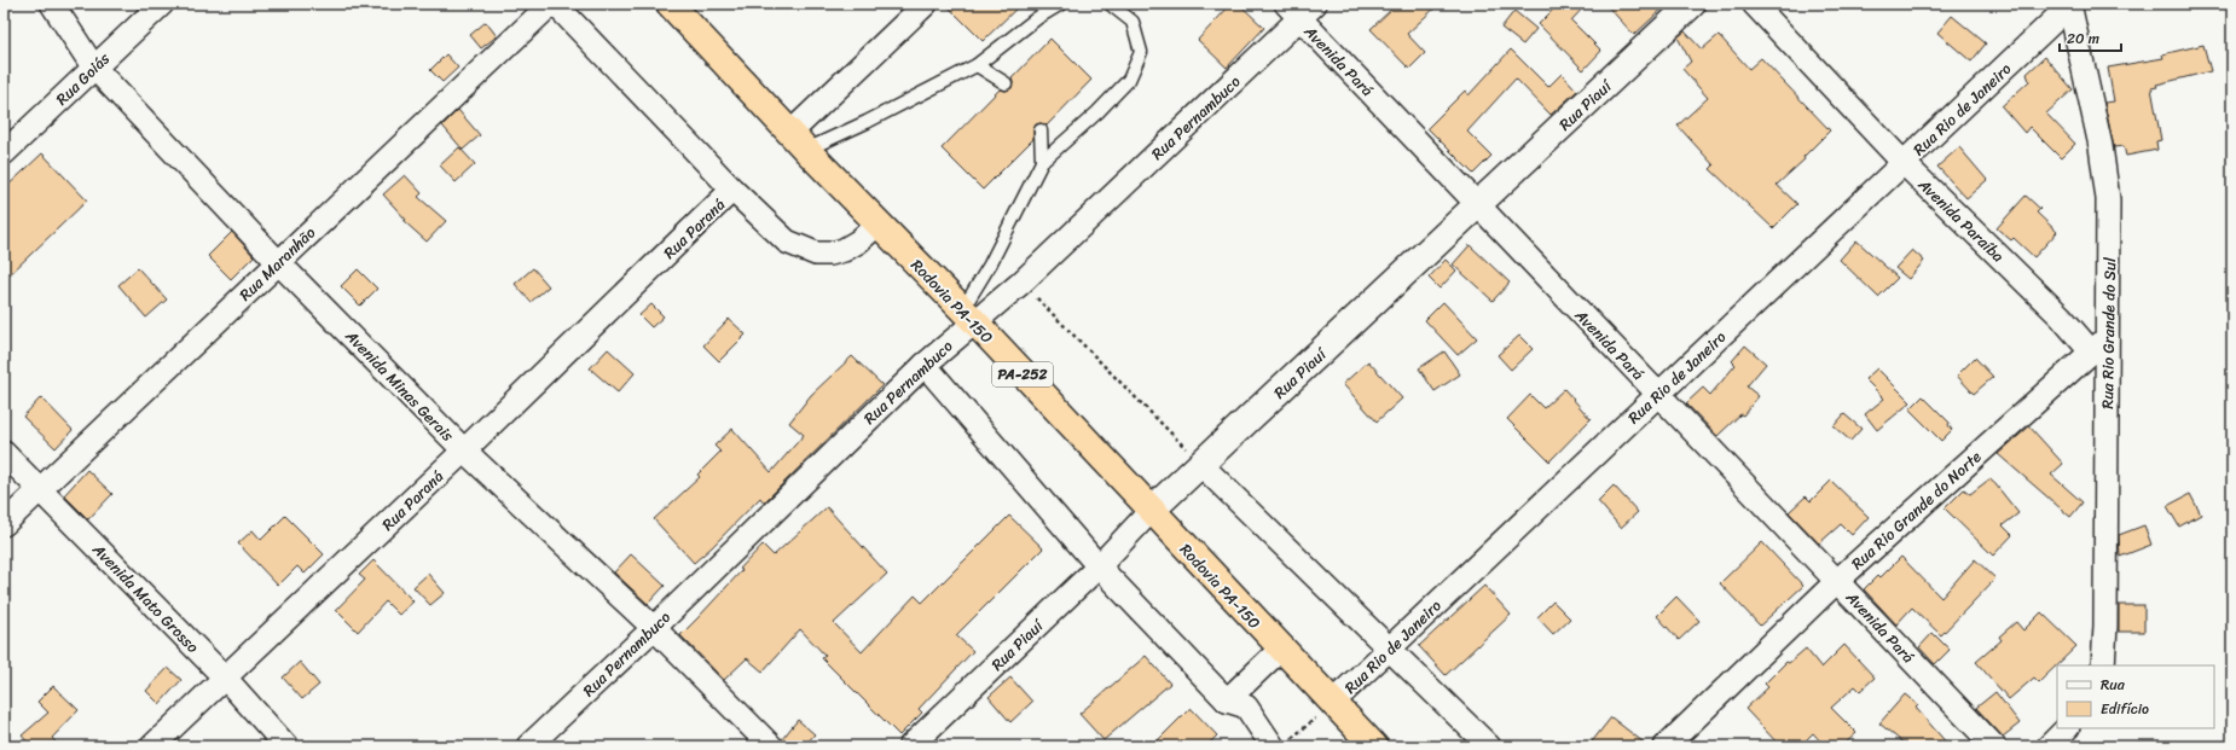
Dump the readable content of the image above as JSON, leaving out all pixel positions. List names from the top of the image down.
{
  "streets": {
    "highway": ["Rodovia PA-150", "PA-252"],
    "street": [
      "Avenida Pará",
      "Rua Goiás",
      "Rua Piauí",
      "Rua Rio de Janeiro",
      "Rua Pernambuco",
      "Avenida Paraíba",
      "Rua Paraná",
      "Rua Maranhão",
      "Rua Rio Grande do Sul",
      "Avenida Minas Gerais",
      "Rua Rio Grande do Norte",
      "Avenida Mato Grosso"
    ]
  },
  "crossings": [
    ["Avenida Pará", "Rua Piauí"],
    ["Avenida Pará", "Rua Rio de Janeiro"],
    ["Avenida Pará", "Rua Pernambuco"],
    ["Avenida Pará", "Rua Rio Grande do Norte"],
    ["Rua Goiás", "Avenida Minas Gerais"],
    ["Rua Piauí", "Rodovia PA-150"],
    ["Rua Rio de Janeiro", "Avenida Paraíba"],
    ["Rua Rio de Janeiro", "Rodovia PA-150"],
    ["Rua Rio de Janeiro", "Rua Rio Grande do Sul"],
    ["Rua Pernambuco", "Rodovia PA-150"],
    ["Rua Pernambuco", "Avenida Minas Gerais"],
    ["Avenida Paraíba", "Rua Rio Grande do Sul"],
    ["Avenida Paraíba", "Rua Rio Grande do Norte"],
    ["Rua Paraná", "Avenida Minas Gerais"],
    ["Rua Paraná", "Avenida Mato Grosso"],
    ["Rua Maranhão", "Avenida Minas Gerais"],
    ["Rua Maranhão", "Avenida Mato Grosso"],
    ["Rua Rio Grande do Sul", "Rua Rio Grande do Norte"]
  ],
  "legend": ["Rua", "Edifício"],
  "scale_bar": "20 m"
}
